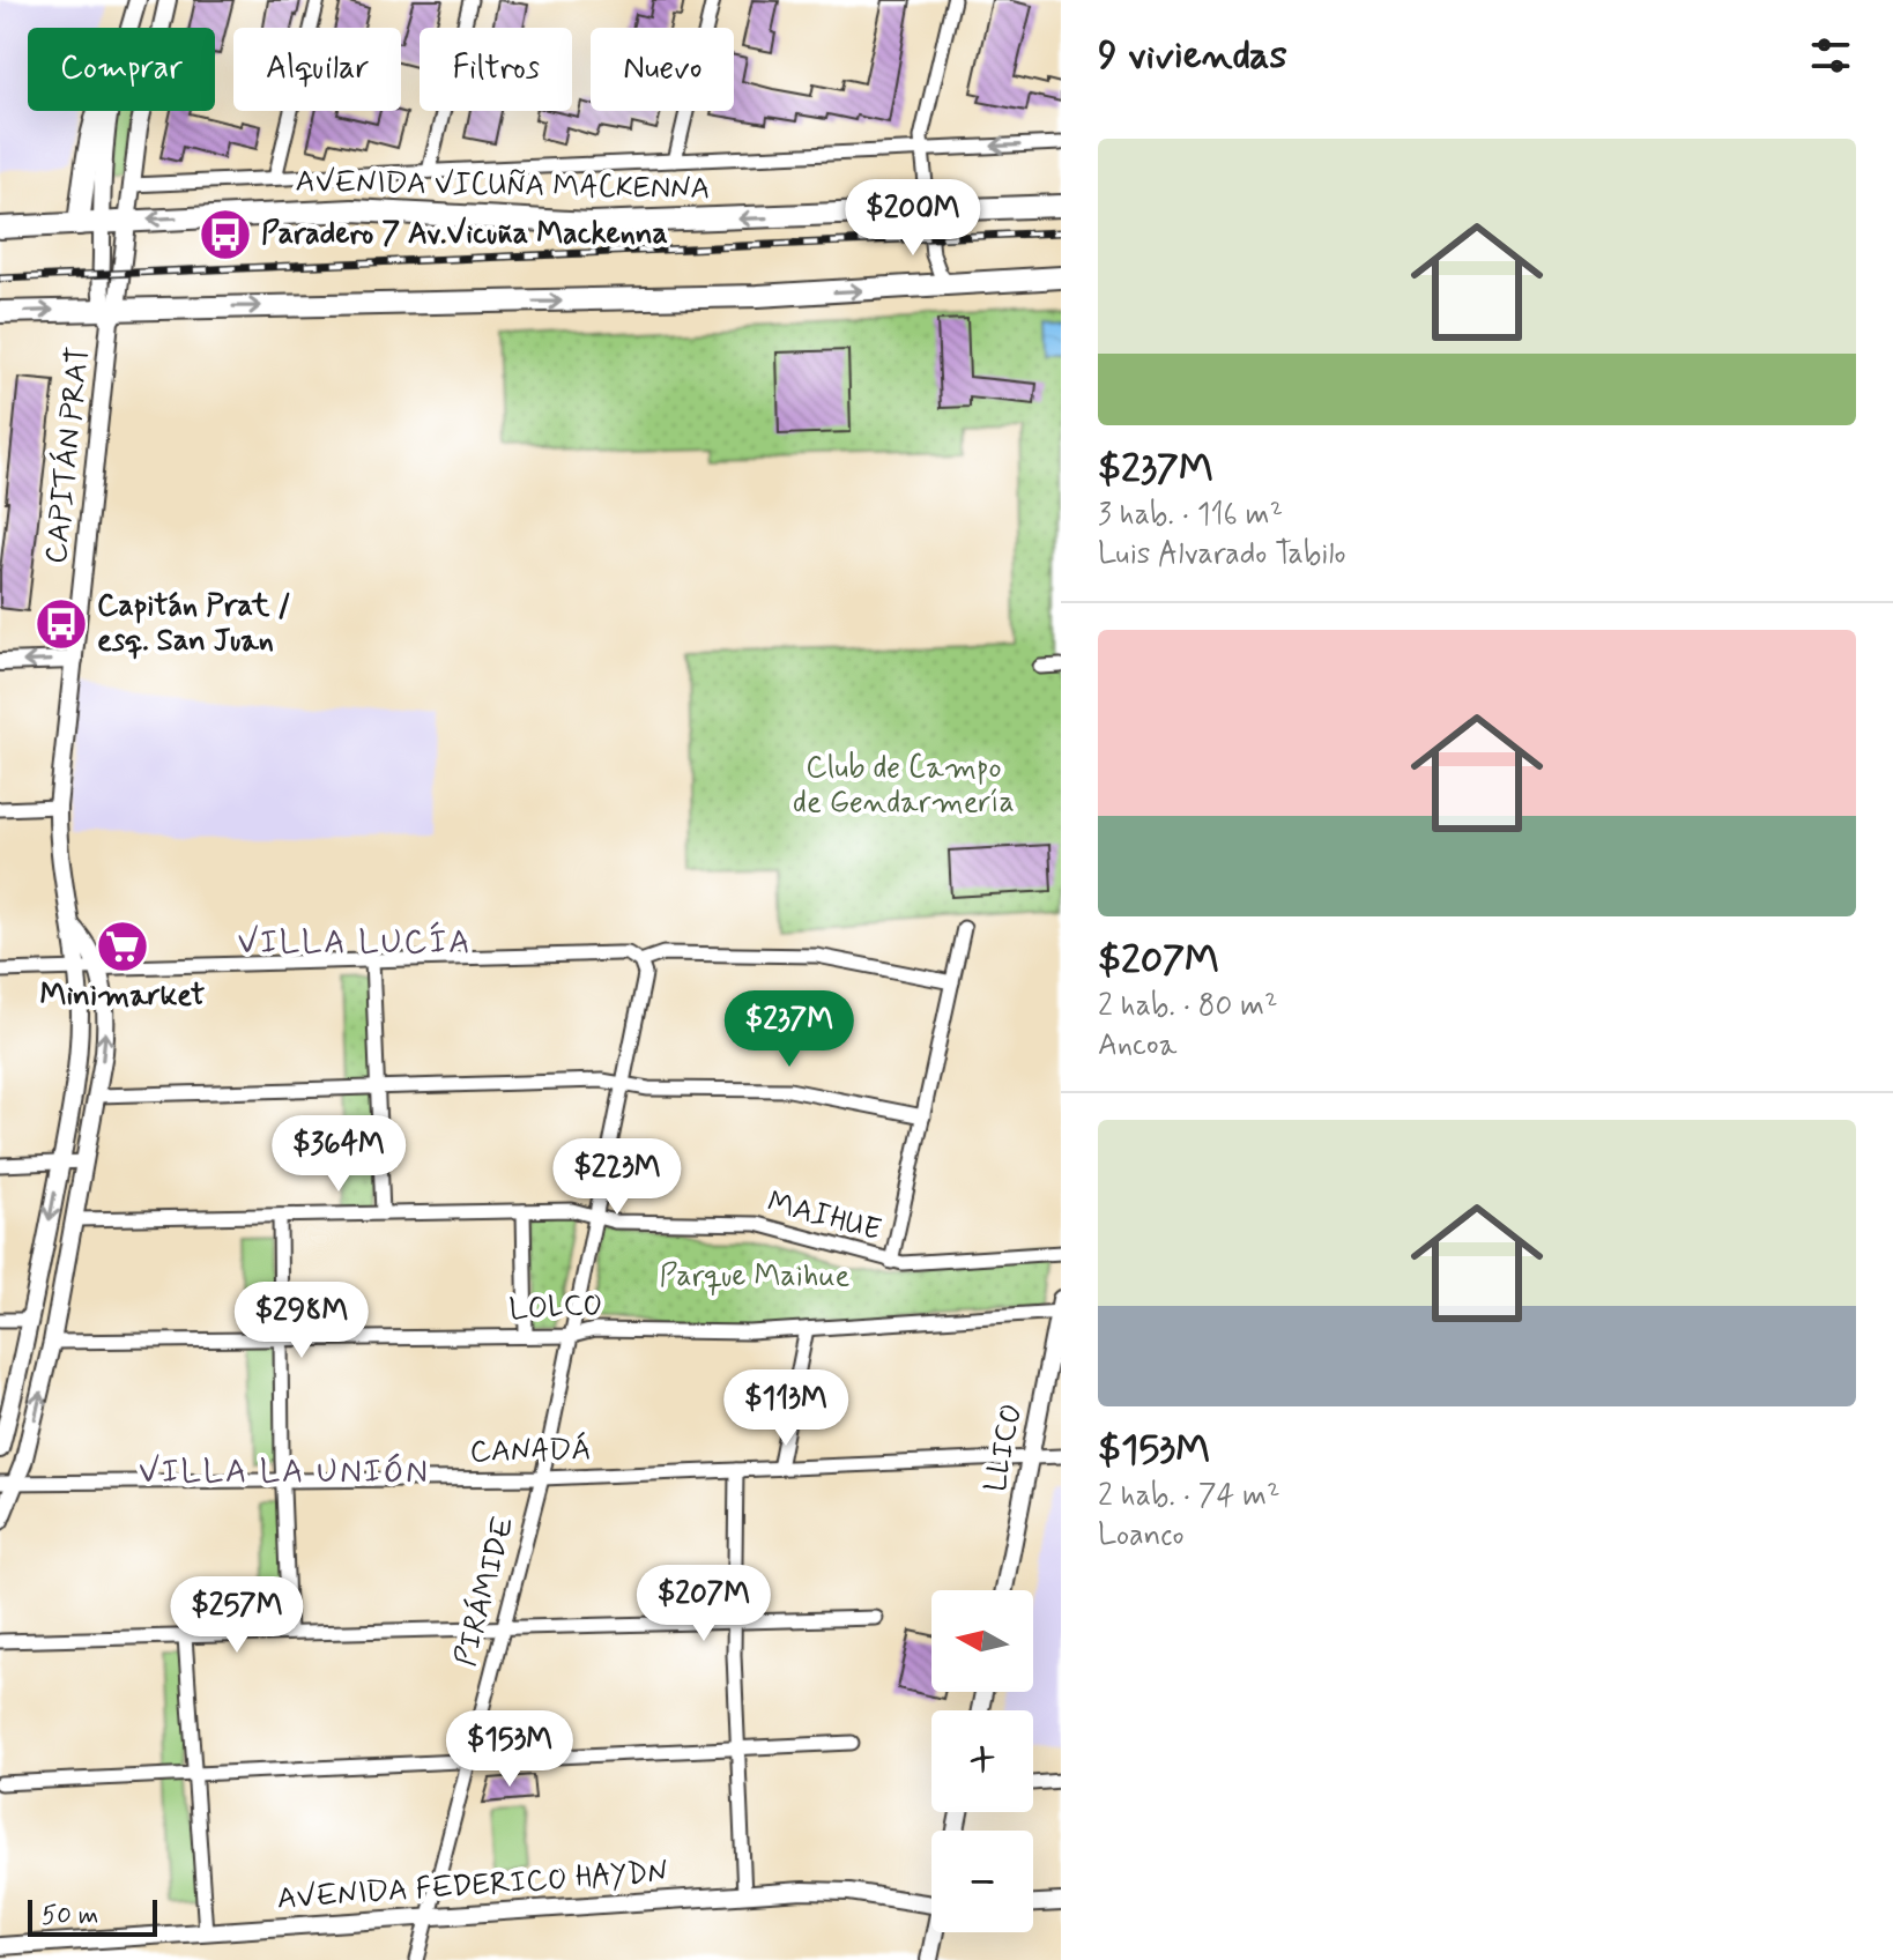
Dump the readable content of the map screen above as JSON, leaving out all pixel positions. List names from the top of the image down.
{
  "streets": {
    "main road": ["AVENIDA VICUÑA MACKENNA"],
    "street": [
      "CAPITÁN PRAT",
      "MAIHUE",
      "LOLCO",
      "LLICO",
      "CANADÁ",
      "PIRÁMIDE",
      "AVENIDA FEDERICO HAYDN"
    ]
  },
  "crossings": [
    ["CAPITÁN PRAT", "MAIHUE"],
    ["CAPITÁN PRAT", "LOLCO"],
    ["CAPITÁN PRAT", "CANADÁ"],
    ["MAIHUE", "PIRÁMIDE"],
    ["LOLCO", "LLICO"],
    ["LOLCO", "PIRÁMIDE"],
    ["LLICO", "CANADÁ"],
    ["CANADÁ", "PIRÁMIDE"],
    ["PIRÁMIDE", "AVENIDA FEDERICO HAYDN"]
  ],
  "districts": ["VILLA LUCÍA", "VILLA LA UNIÓN"],
  "parks": ["Club de Campo de Gendarmería", "Parque Maihue"],
  "places": {
    "bus stop": ["Paradero 7 Av.Vicuña Mackenna", "Capitán Prat / esq. San Juan"],
    "supermarket": ["Minimarket"]
  },
  "scale_bar": "50 m",
  "north": "left",
  "page": {
    "heading": "9 viviendas",
    "chip": [
      "Comprar",
      "Alquilar",
      "Filtros",
      "Nuevo"
    ],
    "list": [
      {
        "name": "$237M",
        "note": "3 hab. · 116 m² · Luis Alvarado Tabilo"
      },
      {
        "name": "$207M",
        "note": "2 hab. · 80 m² · Ancoa"
      },
      {
        "name": "$153M",
        "note": "2 hab. · 74 m² · Loanco"
      }
    ],
    "price": [
      "$200M",
      "$237M",
      "$364M",
      "$223M",
      "$298M",
      "$113M",
      "$207M",
      "$257M",
      "$153M"
    ],
    "map_buttons": ["+", "−"],
    "scale": "50 m"
  }
}
